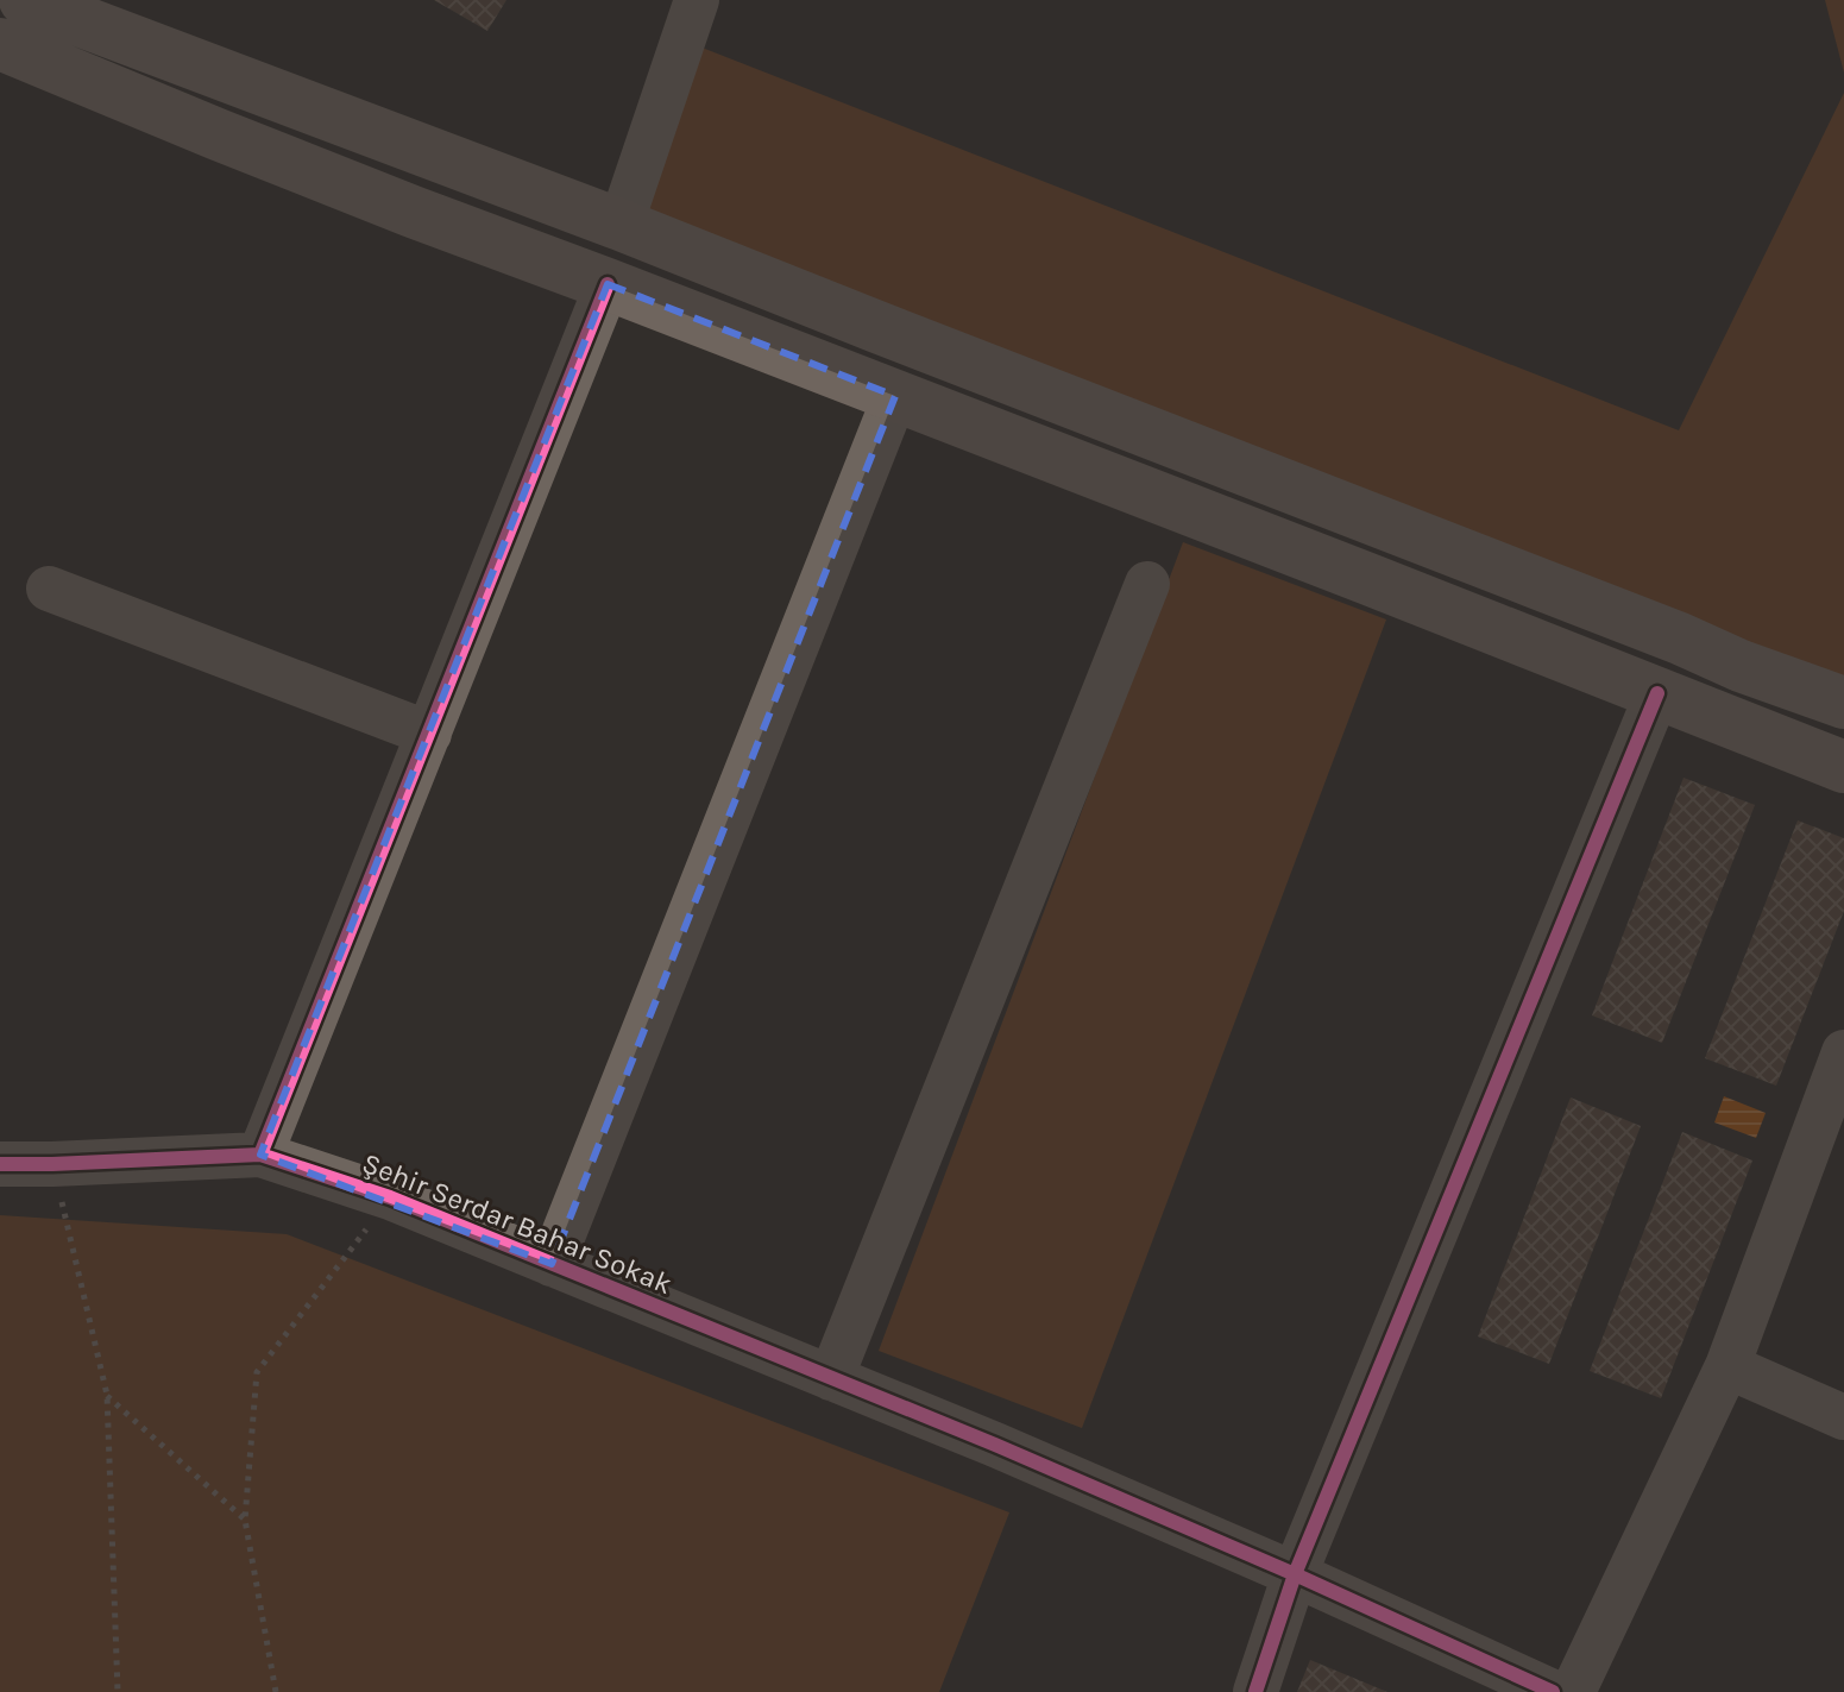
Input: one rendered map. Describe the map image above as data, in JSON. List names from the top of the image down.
{
  "streets": {
    "street": ["Şehir Serdar Bahar Sokak"]
  }
}
